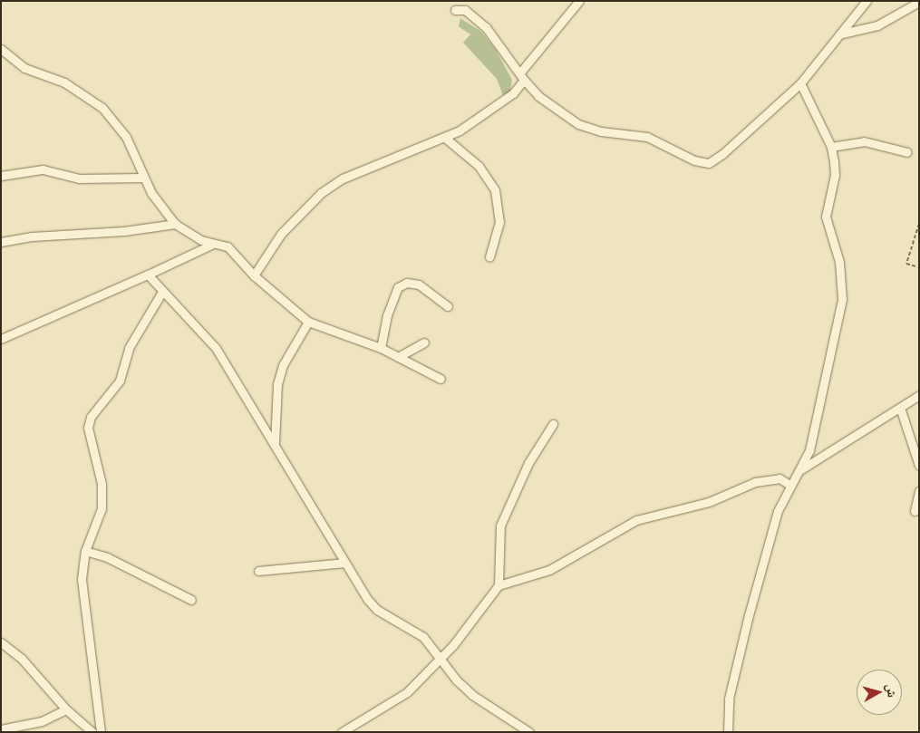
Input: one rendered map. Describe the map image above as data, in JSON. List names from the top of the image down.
{
  "north": "right"
}
